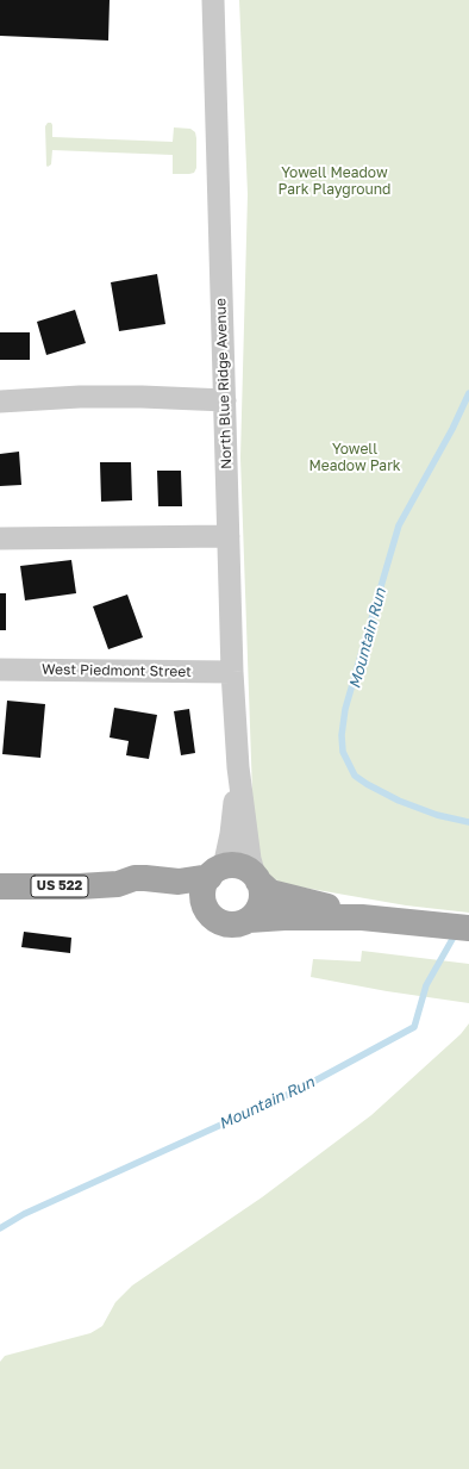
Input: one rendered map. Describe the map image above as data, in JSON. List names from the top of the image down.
{
  "streets": {
    "main road": ["US 522"],
    "street": ["North Blue Ridge Avenue", "West Piedmont Street"]
  },
  "crossings": [
    ["North Blue Ridge Avenue", "West Piedmont Street"],
    ["North Blue Ridge Avenue", "US 522"]
  ],
  "water": ["Mountain Run"],
  "parks": ["Yowell Meadow Park Playground", "Yowell Meadow Park"]
}
